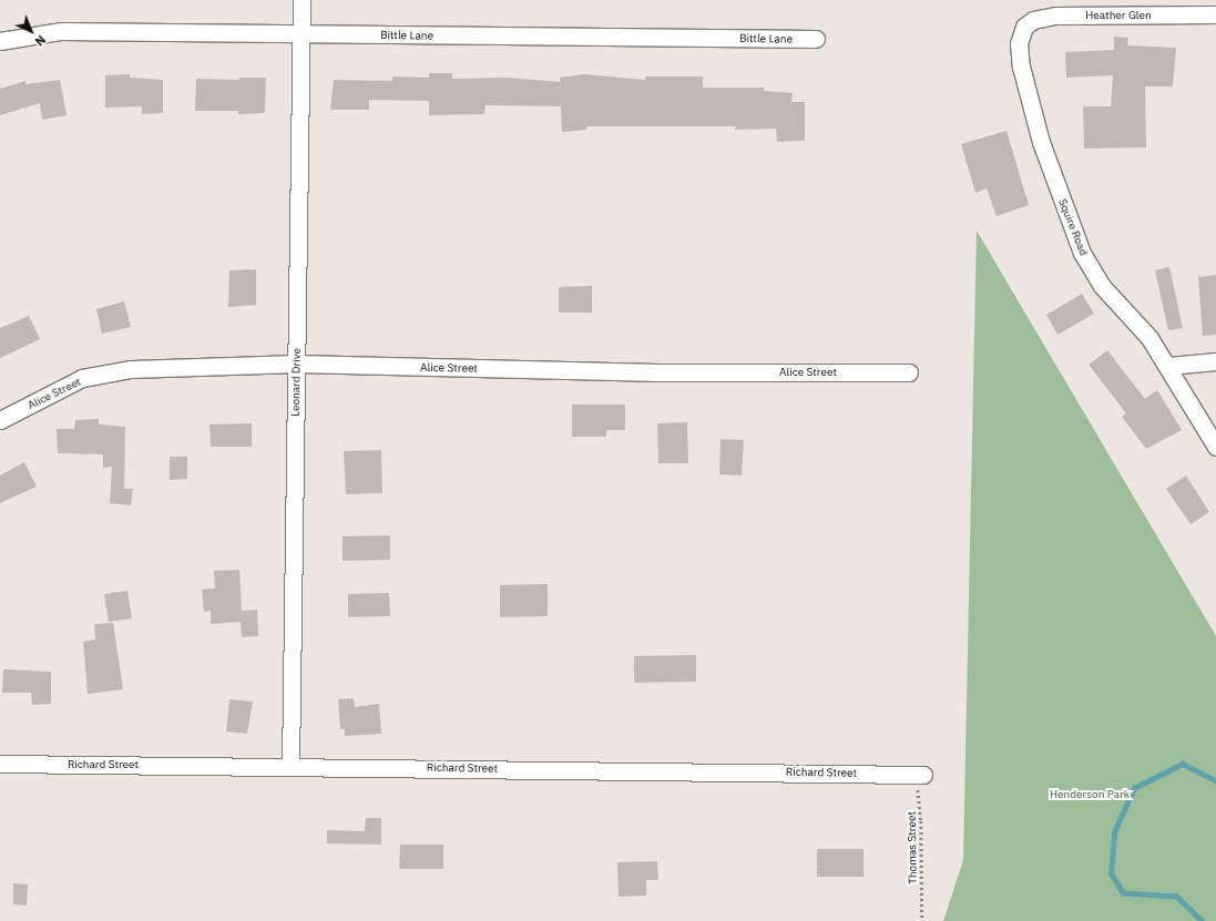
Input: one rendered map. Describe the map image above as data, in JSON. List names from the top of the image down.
{
  "streets": {
    "street": [
      "Heather Glen",
      "Bittle Lane",
      "Squire Road",
      "Alice Street",
      "Leonard Drive",
      "Richard Street"
    ],
    "path": ["Thomas Street"]
  },
  "crossings": [
    ["Heather Glen", "Squire Road"],
    ["Bittle Lane", "Leonard Drive"],
    ["Alice Street", "Leonard Drive"],
    ["Leonard Drive", "Richard Street"],
    ["Richard Street", "Thomas Street"]
  ],
  "parks": ["Henderson Park"],
  "north": "bottom right"
}
